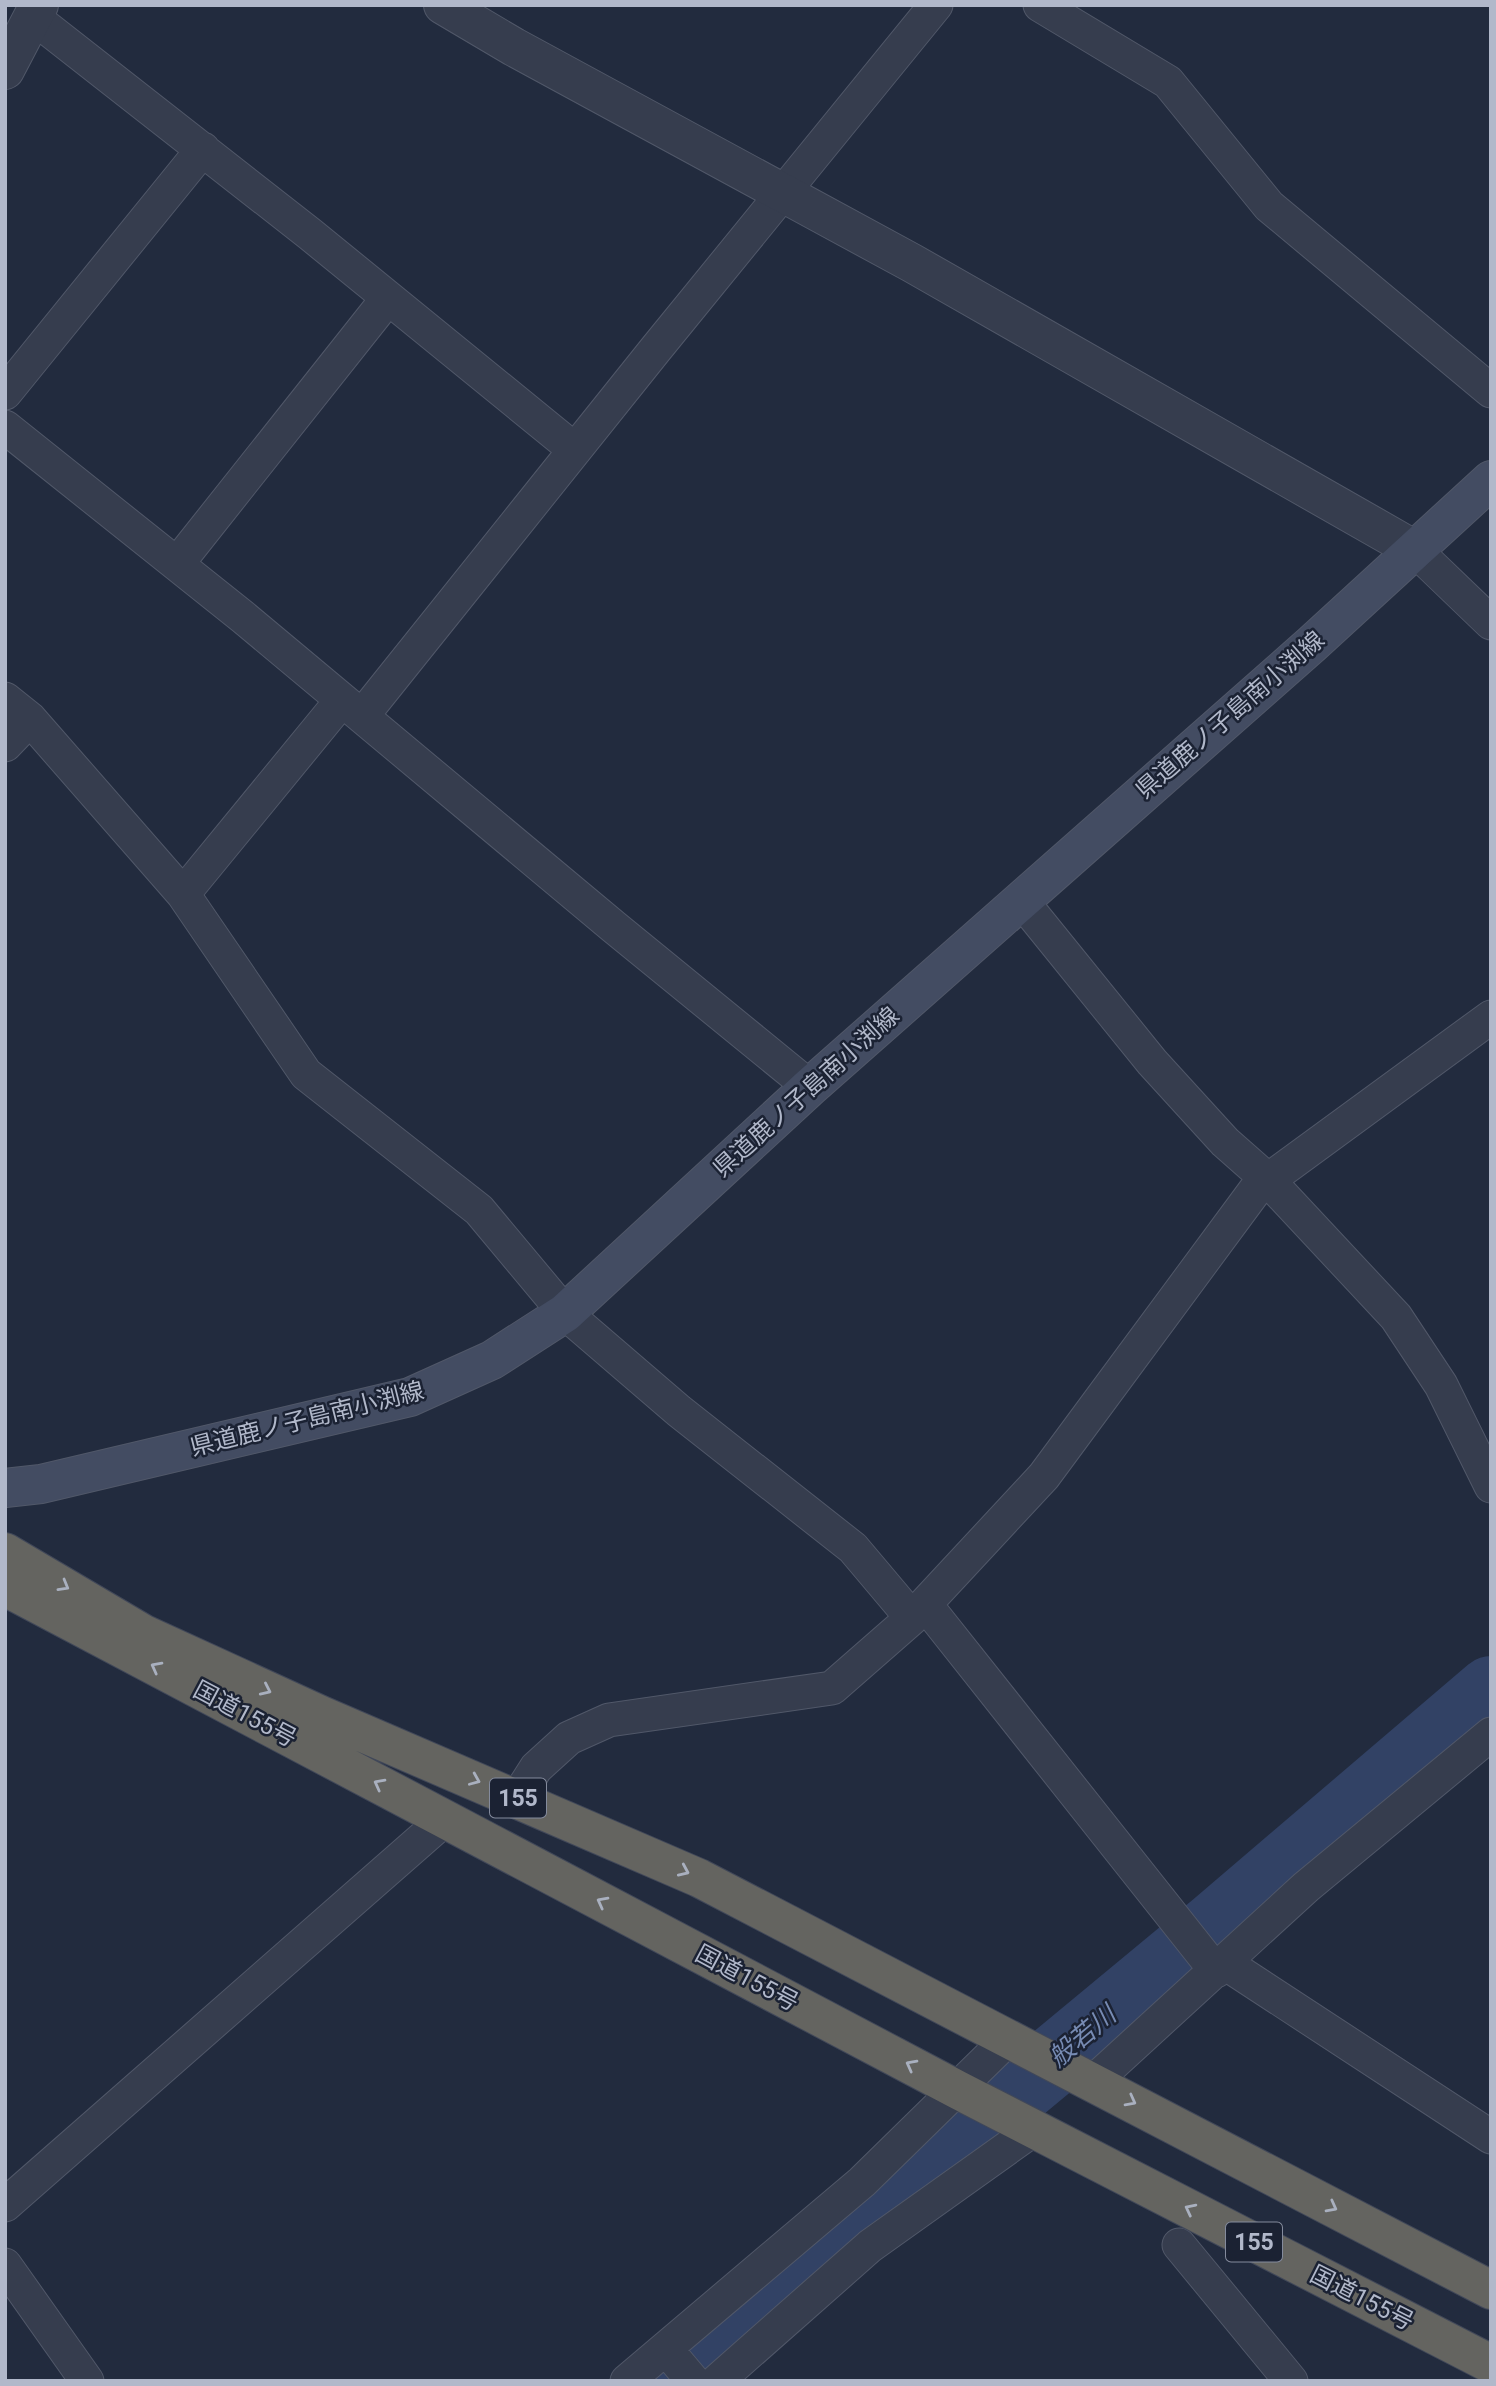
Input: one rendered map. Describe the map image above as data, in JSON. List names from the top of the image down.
{
  "streets": {
    "highway": ["国道155号", "155"],
    "main road": ["県道鹿ノ子島南小渕線"]
  },
  "water": ["般若川"]
}
